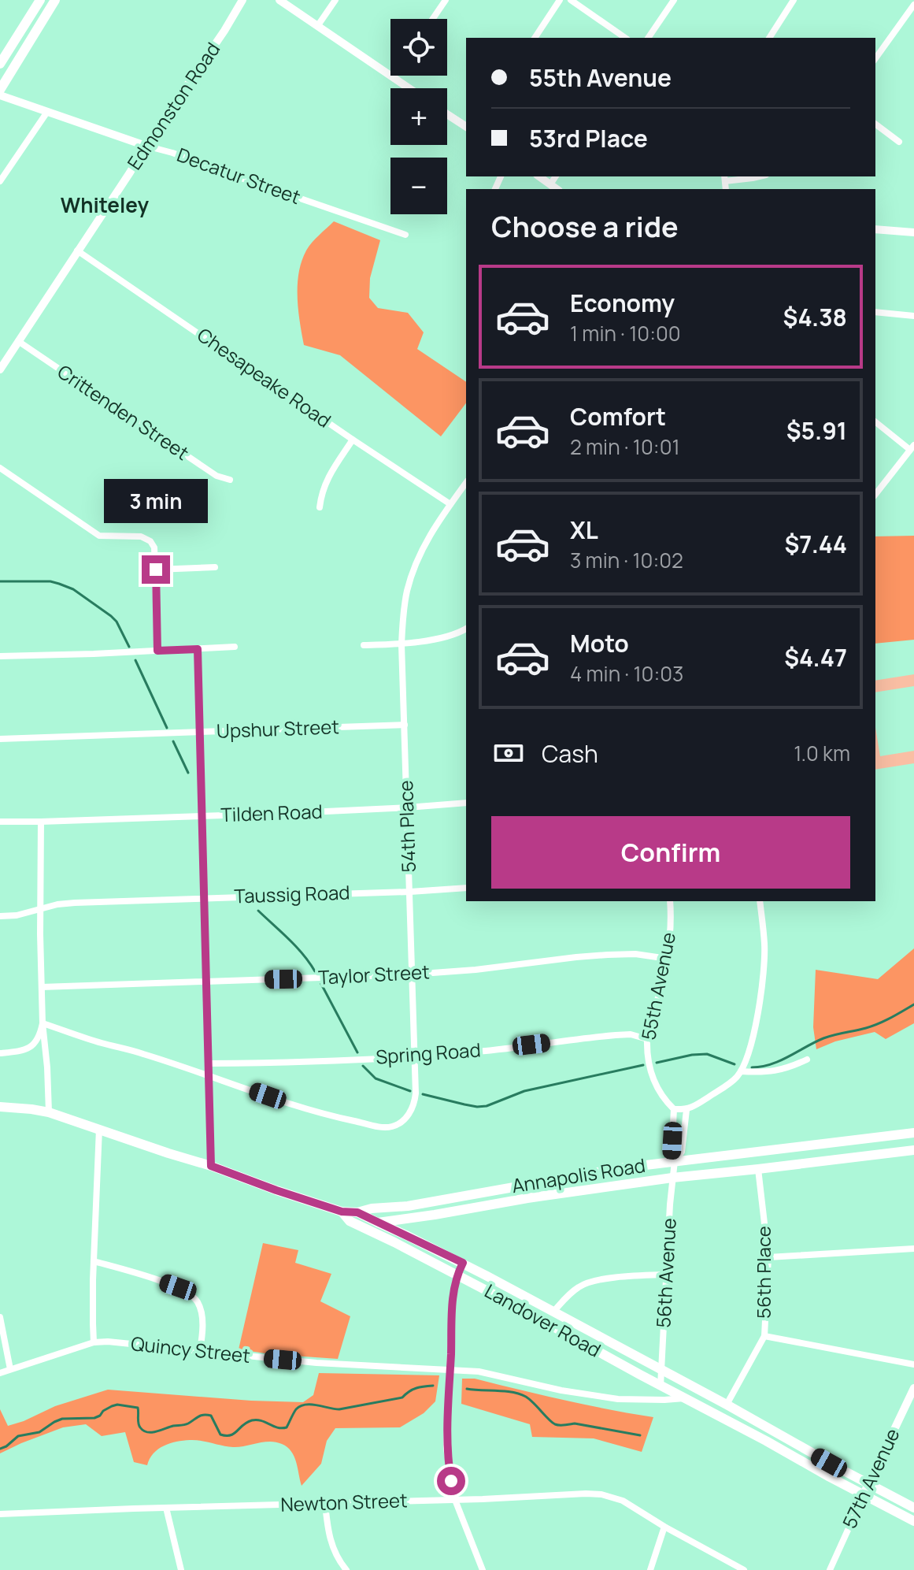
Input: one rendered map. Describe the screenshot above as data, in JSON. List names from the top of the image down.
{
  "streets": {
    "main road": ["Annapolis Road", "Landover Road"],
    "street": [
      "Edmonston Road",
      "Decatur Street",
      "Chesapeake Road",
      "Crittenden Street",
      "Upshur Street",
      "Tilden Road",
      "54th Place",
      "Taussig Road",
      "Taylor Street",
      "55th Avenue",
      "Spring Road",
      "56th Place",
      "56th Avenue",
      "Quincy Street",
      "57th Avenue",
      "Newton Street"
    ]
  },
  "crossings": [
    ["Edmonston Road", "Decatur Street"],
    ["Edmonston Road", "Chesapeake Road"],
    ["Edmonston Road", "Crittenden Street"],
    ["Chesapeake Road", "54th Place"],
    ["Upshur Street", "54th Place"],
    ["Tilden Road", "54th Place"],
    ["54th Place", "Taussig Road"],
    ["54th Place", "Taylor Street"],
    ["54th Place", "Spring Road"],
    ["Taylor Street", "55th Avenue"],
    ["55th Avenue", "Spring Road"],
    ["Annapolis Road", "56th Place"],
    ["Annapolis Road", "56th Avenue"],
    ["Annapolis Road", "Landover Road"],
    ["56th Place", "Landover Road"],
    ["56th Avenue", "Landover Road"],
    ["Landover Road", "Quincy Street"],
    ["Landover Road", "57th Avenue"]
  ],
  "districts": ["Whiteley"],
  "page": {
    "map_buttons": ["+", "−"],
    "banner": ["55th Avenue", "53rd Place"],
    "heading": "Choose a ride",
    "list": [
      {
        "name": "Economy",
        "note": "1 min · 10:00",
        "value": "$4.38"
      },
      {
        "name": "Comfort",
        "note": "2 min · 10:01",
        "value": "$5.91"
      },
      {
        "name": "XL",
        "note": "3 min · 10:02",
        "value": "$7.44"
      },
      {
        "name": "Moto",
        "note": "4 min · 10:03",
        "value": "$4.47"
      }
    ],
    "bubble": "3 min",
    "pay": ["Cash", "1.0 km"],
    "buttons": "Confirm"
  }
}
